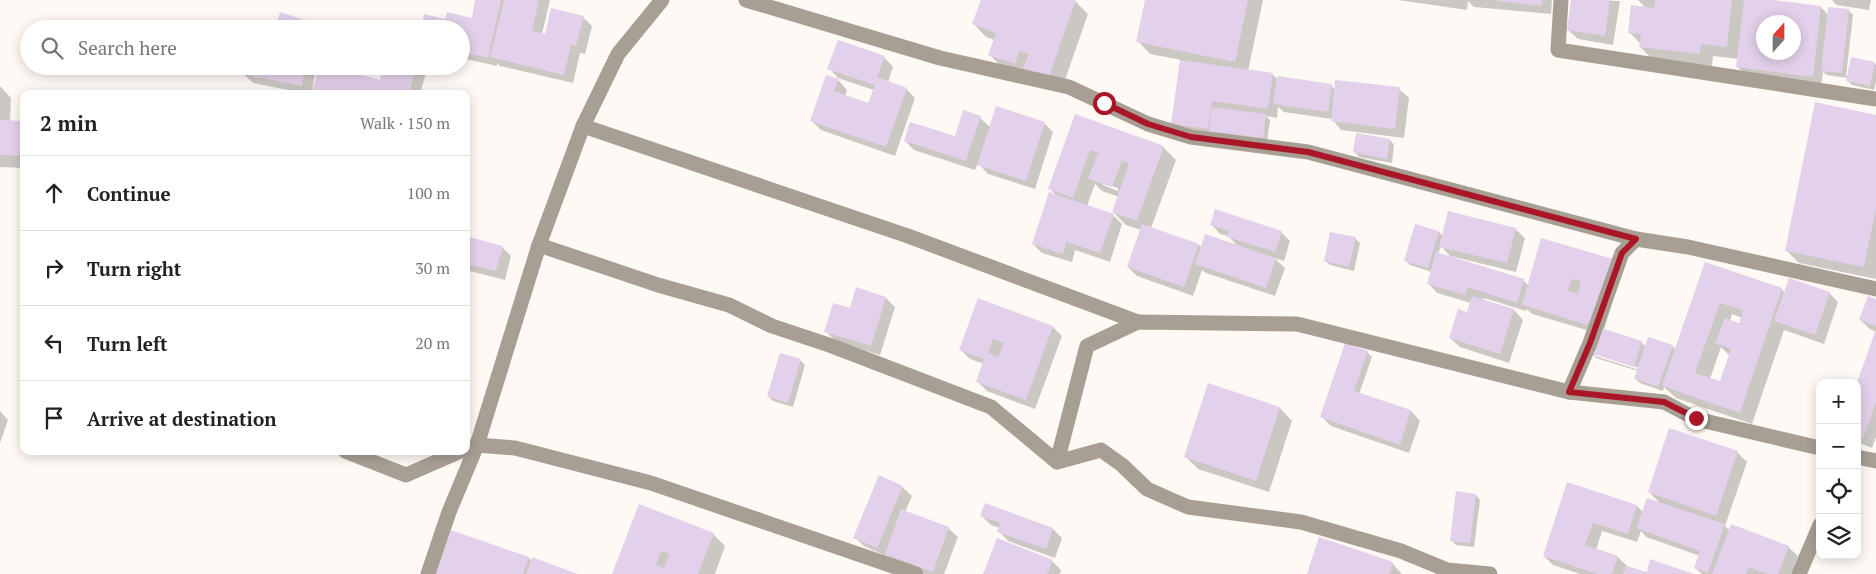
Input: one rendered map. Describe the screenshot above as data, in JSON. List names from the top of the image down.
{
  "north": "top",
  "page": {
    "search": "Search here",
    "heading": ["2 min", "Walk · 150 m"],
    "list": [
      ["Continue", "100 m"],
      ["Turn right", "30 m"],
      ["Turn left", "20 m"],
      "Arrive at destination"
    ],
    "map_buttons": ["+", "−"]
  }
}
